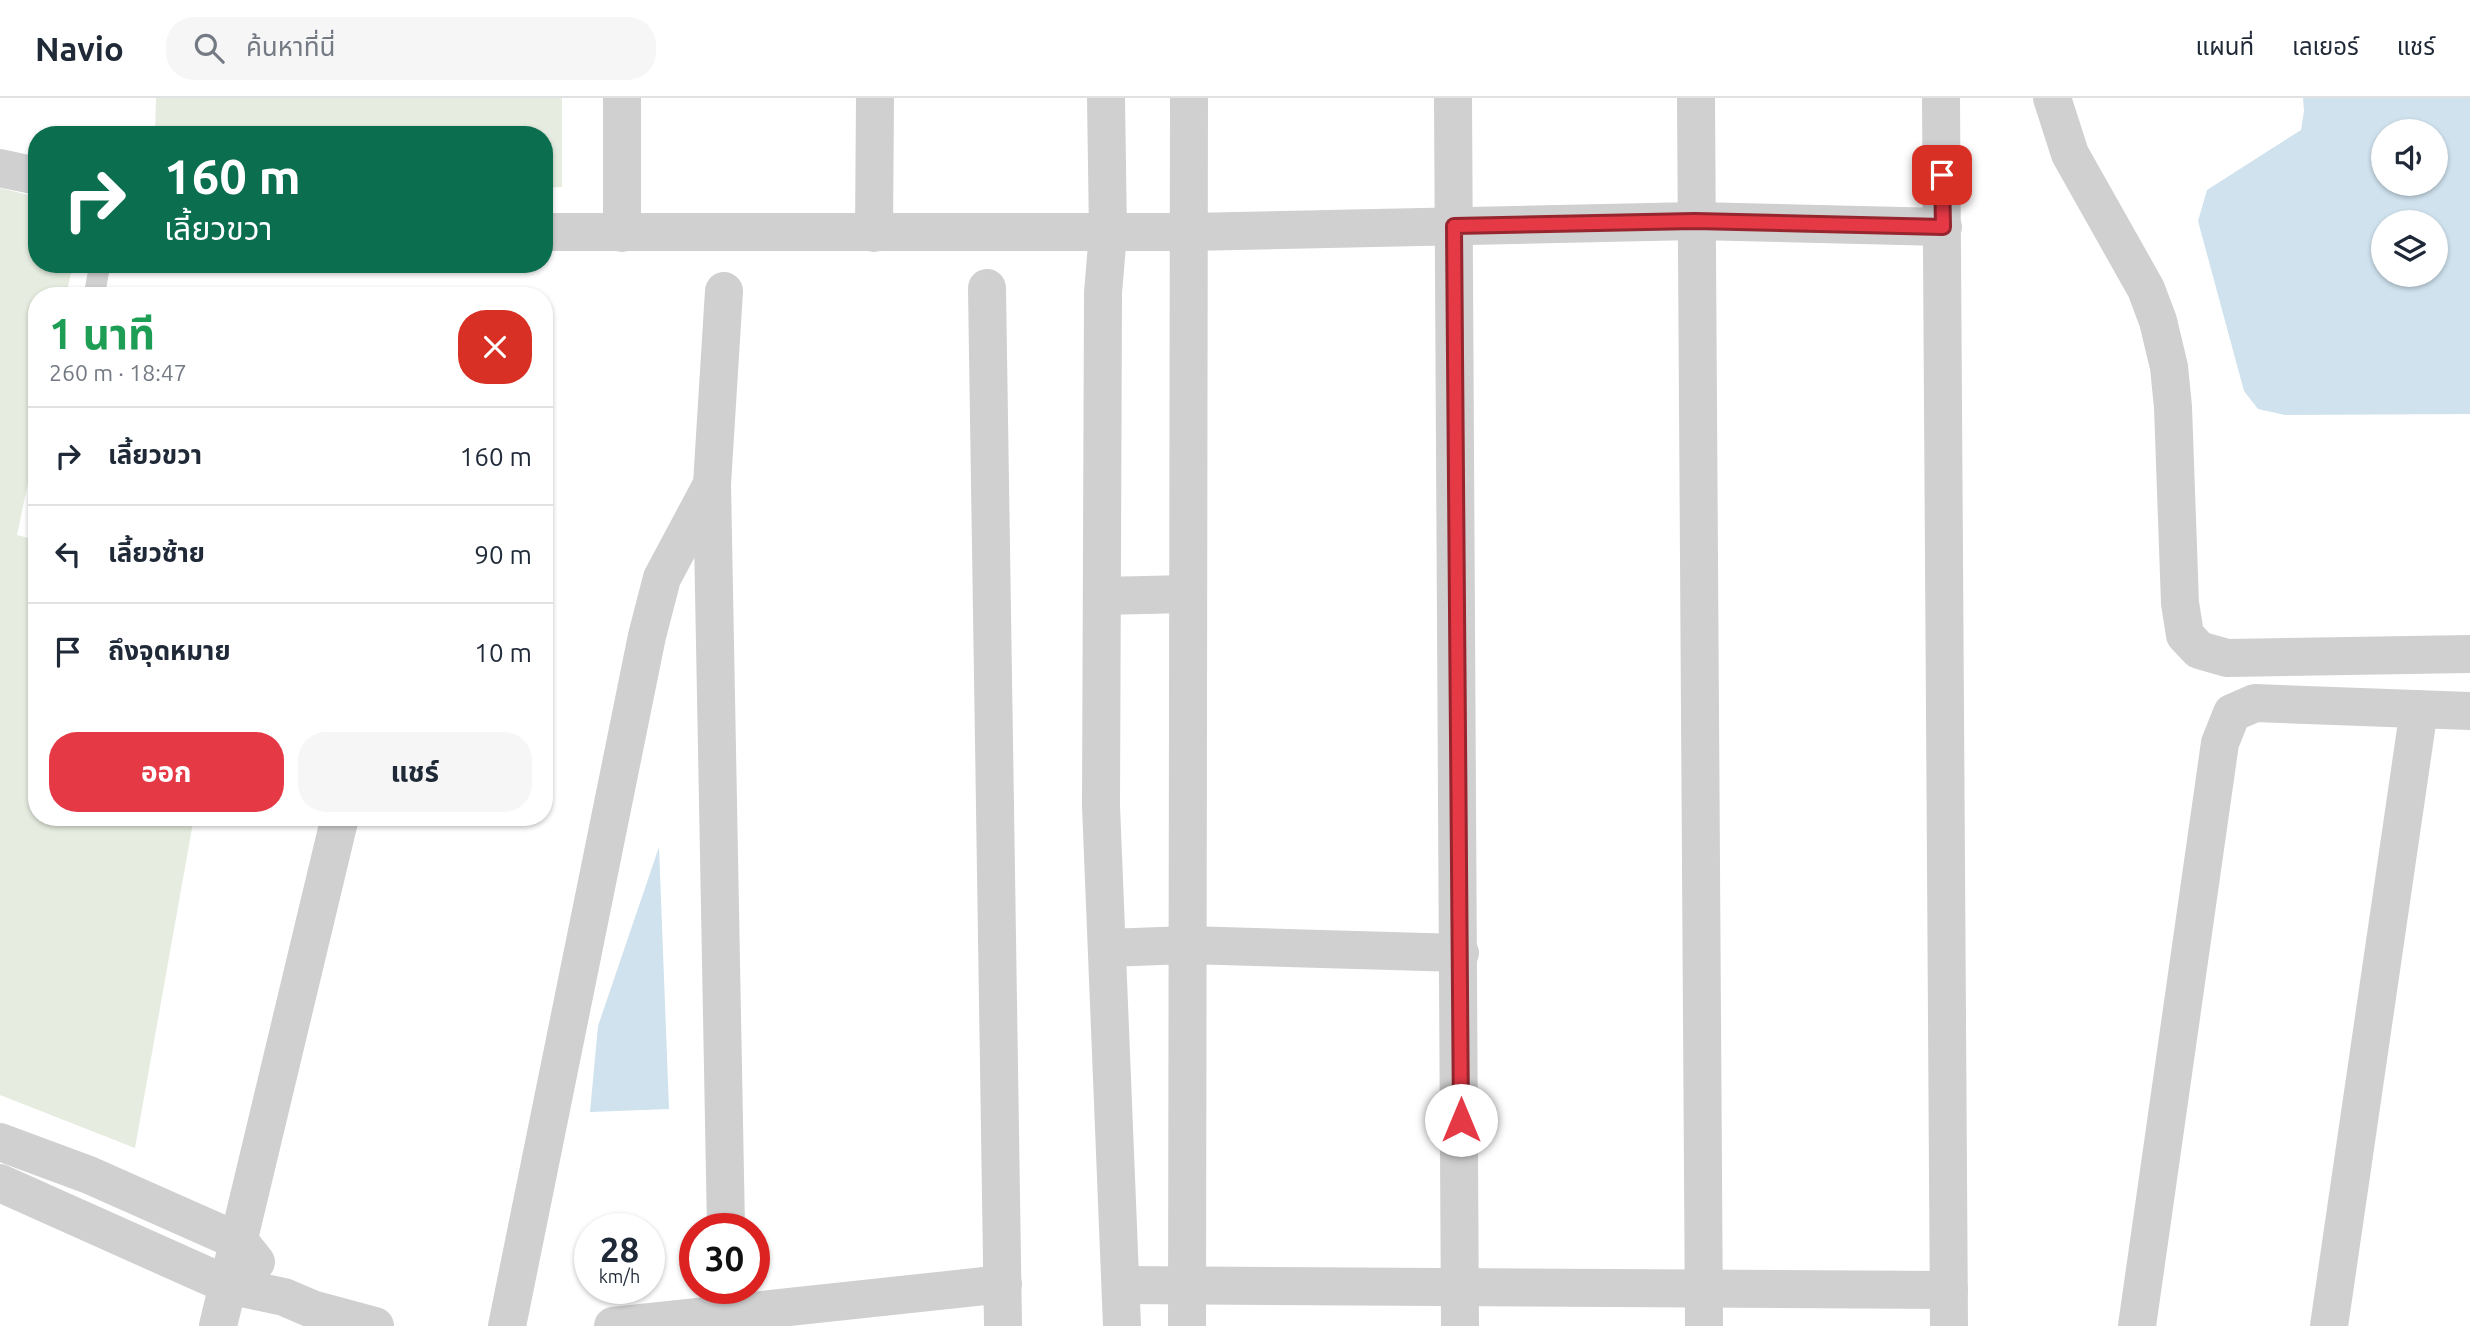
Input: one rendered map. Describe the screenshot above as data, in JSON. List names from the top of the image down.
{
  "page": {
    "header": "Navio",
    "search": "ค้นหาที่นี่",
    "nav": ["แผนที่", "เลเยอร์", "แชร์"],
    "turn": ["160 m", "เลี้ยวขวา"],
    "heading": ["1 นาที", "260 m · 18:47"],
    "list": [
      {
        "name": "เลี้ยวขวา",
        "value": "160 m"
      },
      {
        "name": "เลี้ยวซ้าย",
        "value": "90 m"
      },
      {
        "name": "ถึงจุดหมาย",
        "value": "10 m"
      }
    ],
    "buttons": ["ออก", "แชร์"],
    "speed": "28 km/h",
    "limit": "30"
  }
}
